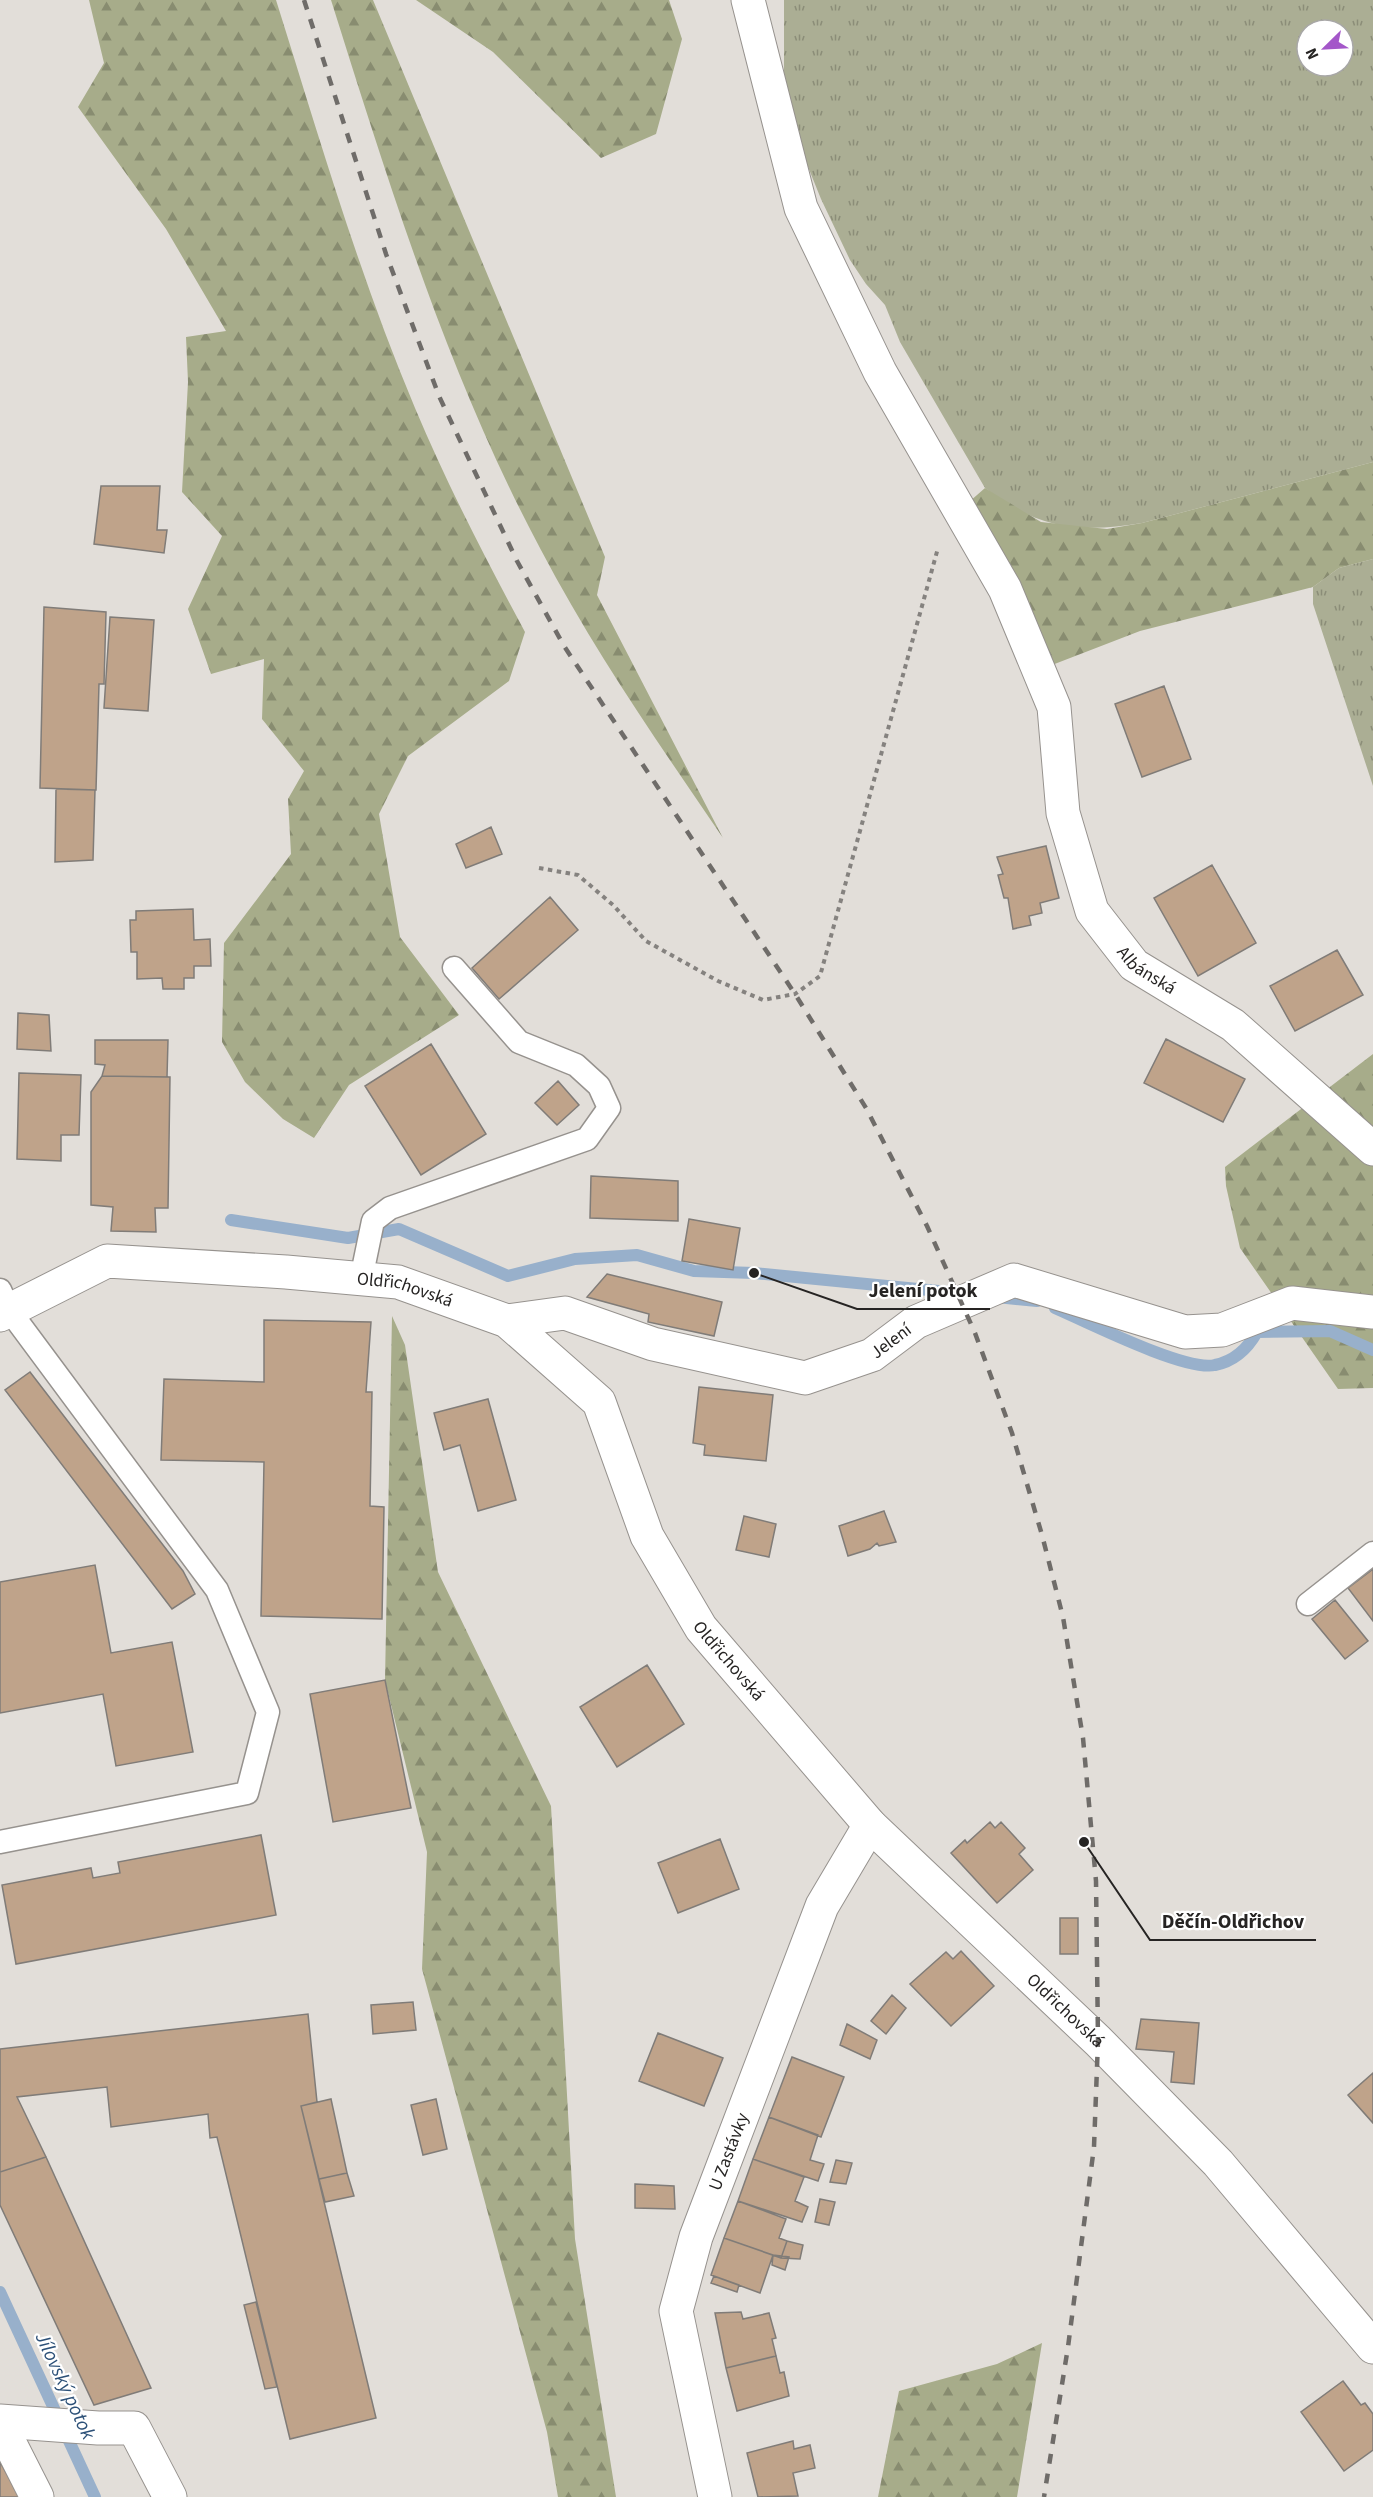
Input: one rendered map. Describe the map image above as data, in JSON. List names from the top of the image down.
{
  "streets": {
    "street": [
      "Albánská",
      "Oldřichovská",
      "Jelení",
      "U Zastávky"
    ]
  },
  "crossings": [
    ["Oldřichovská", "Jelení"],
    ["Oldřichovská", "U Zastávky"]
  ],
  "water": ["Jílovský potok"],
  "places": ["Jelení potok", "Děčín-Oldřichov"],
  "north": "bottom left"
}
